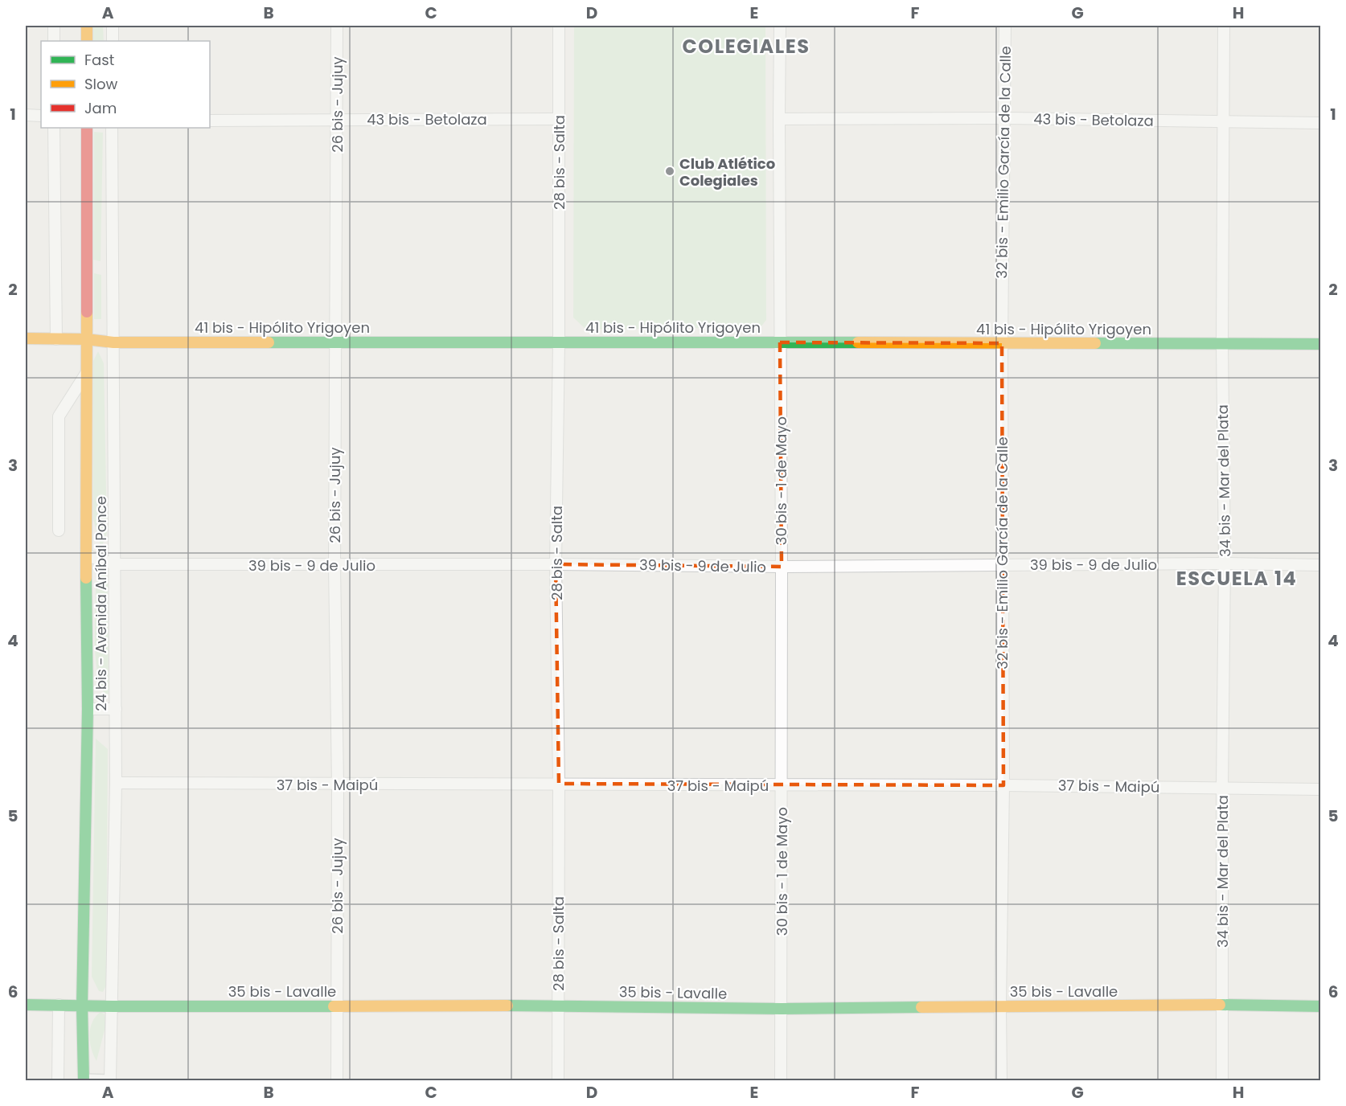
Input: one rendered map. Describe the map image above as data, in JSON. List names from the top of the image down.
{
  "streets": {
    "street": [
      "26 bis - Jujuy",
      "43 bis - Betolaza",
      "28 bis - Salta",
      "32 bis - Emilio García de la Calle",
      "41 bis - Hipólito Yrigoyen",
      "30 bis - 1 de Mayo",
      "34 bis - Mar del Plata",
      "39 bis - 9 de Julio",
      "24 bis - Avenida Aníbal Ponce",
      "37 bis - Maipú",
      "35 bis - Lavalle"
    ]
  },
  "crossings": [
    ["26 bis - Jujuy", "43 bis - Betolaza"],
    ["26 bis - Jujuy", "41 bis - Hipólito Yrigoyen"],
    ["26 bis - Jujuy", "39 bis - 9 de Julio"],
    ["26 bis - Jujuy", "37 bis - Maipú"],
    ["26 bis - Jujuy", "35 bis - Lavalle"],
    ["43 bis - Betolaza", "28 bis - Salta"],
    ["43 bis - Betolaza", "32 bis - Emilio García de la Calle"],
    ["43 bis - Betolaza", "30 bis - 1 de Mayo"],
    ["43 bis - Betolaza", "34 bis - Mar del Plata"],
    ["28 bis - Salta", "41 bis - Hipólito Yrigoyen"],
    ["28 bis - Salta", "39 bis - 9 de Julio"],
    ["28 bis - Salta", "37 bis - Maipú"],
    ["28 bis - Salta", "35 bis - Lavalle"],
    ["32 bis - Emilio García de la Calle", "41 bis - Hipólito Yrigoyen"],
    ["32 bis - Emilio García de la Calle", "39 bis - 9 de Julio"],
    ["32 bis - Emilio García de la Calle", "37 bis - Maipú"],
    ["32 bis - Emilio García de la Calle", "35 bis - Lavalle"],
    ["41 bis - Hipólito Yrigoyen", "30 bis - 1 de Mayo"],
    ["41 bis - Hipólito Yrigoyen", "34 bis - Mar del Plata"],
    ["41 bis - Hipólito Yrigoyen", "24 bis - Avenida Aníbal Ponce"],
    ["30 bis - 1 de Mayo", "39 bis - 9 de Julio"],
    ["30 bis - 1 de Mayo", "37 bis - Maipú"],
    ["30 bis - 1 de Mayo", "35 bis - Lavalle"],
    ["34 bis - Mar del Plata", "39 bis - 9 de Julio"],
    ["34 bis - Mar del Plata", "37 bis - Maipú"],
    ["34 bis - Mar del Plata", "35 bis - Lavalle"],
    ["39 bis - 9 de Julio", "24 bis - Avenida Aníbal Ponce"],
    ["24 bis - Avenida Aníbal Ponce", "37 bis - Maipú"],
    ["24 bis - Avenida Aníbal Ponce", "35 bis - Lavalle"]
  ],
  "districts": ["COLEGIALES", "ESCUELA 14"],
  "places": ["Club Atlético Colegiales"],
  "legend": ["Fast", "Slow", "Jam"],
  "grid": {
    "columns": [
      "A",
      "B",
      "C",
      "D",
      "E",
      "F",
      "G",
      "H"
    ],
    "rows": [
      "1",
      "2",
      "3",
      "4",
      "5",
      "6"
    ]
  }
}
